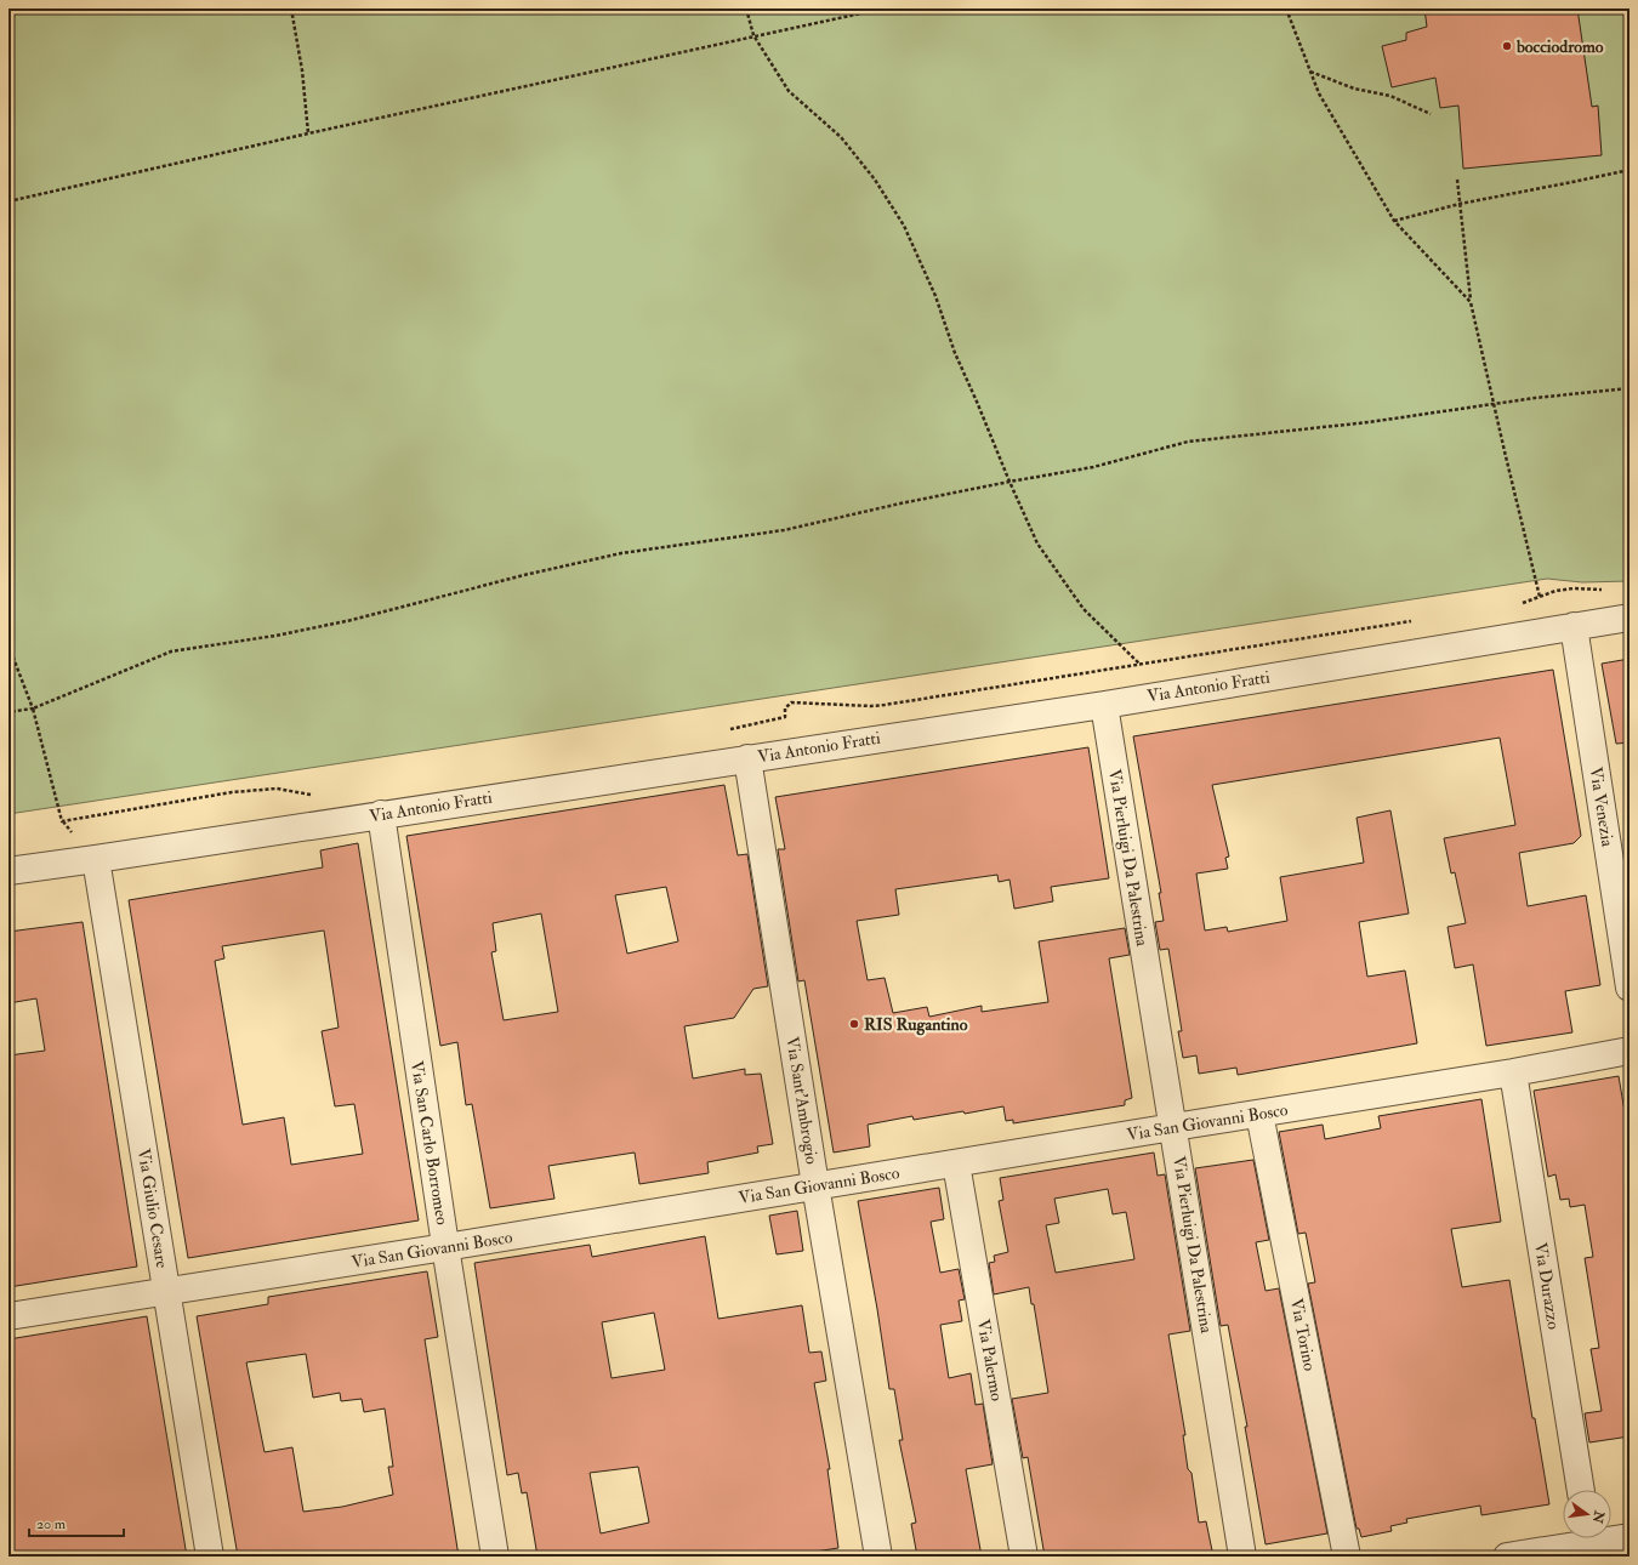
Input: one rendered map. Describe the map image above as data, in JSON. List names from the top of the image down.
{
  "streets": {
    "street": [
      "Via Antonio Fratti",
      "Via Venezia",
      "Via Pierluigi Da Palestrina",
      "Via Sant'Ambrogio",
      "Via San Giovanni Bosco",
      "Via San Carlo Borromeo",
      "Via Giulio Cesare",
      "Via Durazzo",
      "Via Torino",
      "Via Palermo"
    ]
  },
  "crossings": [
    ["Via Antonio Fratti", "Via Venezia"],
    ["Via Antonio Fratti", "Via Pierluigi Da Palestrina"],
    ["Via Antonio Fratti", "Via Sant'Ambrogio"],
    ["Via Antonio Fratti", "Via San Carlo Borromeo"],
    ["Via Antonio Fratti", "Via Giulio Cesare"],
    ["Via Pierluigi Da Palestrina", "Via San Giovanni Bosco"],
    ["Via Sant'Ambrogio", "Via San Giovanni Bosco"],
    ["Via San Giovanni Bosco", "Via San Carlo Borromeo"],
    ["Via San Giovanni Bosco", "Via Giulio Cesare"],
    ["Via San Giovanni Bosco", "Via Durazzo"],
    ["Via San Giovanni Bosco", "Via Torino"],
    ["Via San Giovanni Bosco", "Via Palermo"]
  ],
  "places": ["bocciodromo", "RIS Rugantino"],
  "scale_bar": "20 m",
  "north": "right"
}
